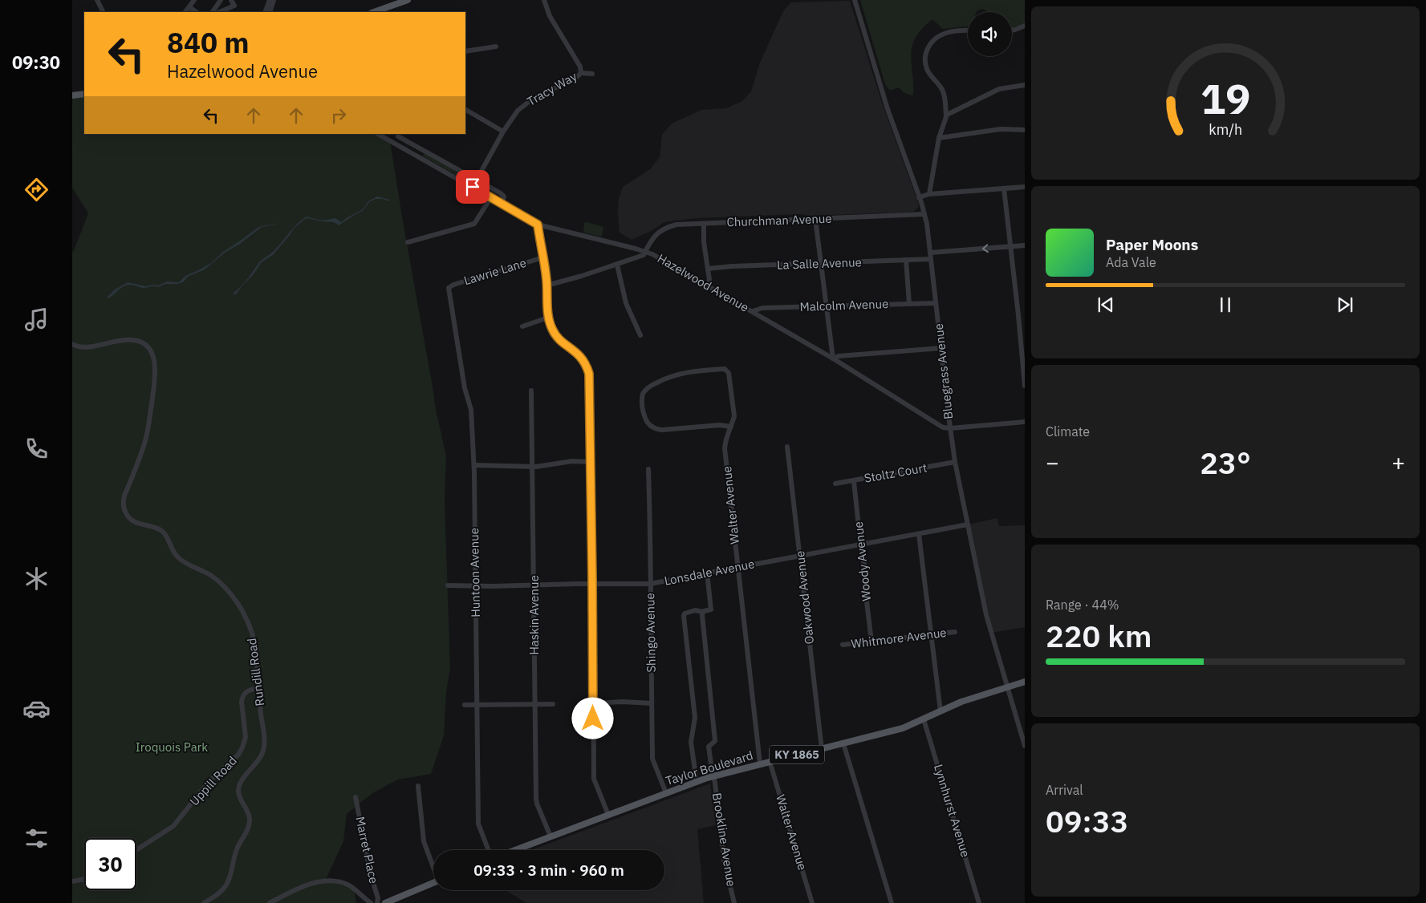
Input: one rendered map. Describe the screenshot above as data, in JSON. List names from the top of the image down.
{
  "streets": {
    "main road": ["KY 1865", "Taylor Boulevard"],
    "street": [
      "Tracy Way",
      "Churchman Avenue",
      "La Salle Avenue",
      "Lawrie Lane",
      "Hazelwood Avenue",
      "Malcolm Avenue",
      "Bluegrass Avenue",
      "Stoltz Court",
      "Walter Avenue",
      "Woody Avenue",
      "Huntoon Avenue",
      "Lonsdale Avenue",
      "Oakwood Avenue",
      "Haskin Avenue",
      "Shingo Avenue",
      "Whitmore Avenue",
      "Rundill Road",
      "Uppill Road",
      "Lynnhurst Avenue",
      "Brookline Avenue",
      "Marret Place"
    ]
  },
  "crossings": [
    ["Tracy Way", "Hazelwood Avenue"],
    ["Churchman Avenue", "Hazelwood Avenue"],
    ["Churchman Avenue", "Bluegrass Avenue"],
    ["La Salle Avenue", "Bluegrass Avenue"],
    ["Lawrie Lane", "Huntoon Avenue"],
    ["Hazelwood Avenue", "Malcolm Avenue"],
    ["Hazelwood Avenue", "Bluegrass Avenue"],
    ["Malcolm Avenue", "Bluegrass Avenue"],
    ["Bluegrass Avenue", "Stoltz Court"],
    ["Bluegrass Avenue", "Lonsdale Avenue"],
    ["Bluegrass Avenue", "Taylor Boulevard"],
    ["Stoltz Court", "Woody Avenue"],
    ["Walter Avenue", "Lonsdale Avenue"],
    ["Walter Avenue", "Taylor Boulevard"],
    ["Woody Avenue", "Lonsdale Avenue"],
    ["Woody Avenue", "Whitmore Avenue"],
    ["Huntoon Avenue", "Lonsdale Avenue"],
    ["Lonsdale Avenue", "Oakwood Avenue"],
    ["Lonsdale Avenue", "Haskin Avenue"],
    ["Lonsdale Avenue", "Shingo Avenue"],
    ["Oakwood Avenue", "Taylor Boulevard"],
    ["Haskin Avenue", "Taylor Boulevard"],
    ["Shingo Avenue", "Taylor Boulevard"],
    ["Rundill Road", "Uppill Road"],
    ["Taylor Boulevard", "Lynnhurst Avenue"],
    ["Taylor Boulevard", "Brookline Avenue"]
  ],
  "parks": ["Iroquois Park"],
  "page": {
    "tabs": "09:30",
    "turn": ["840 m", "Hazelwood Avenue"],
    "song": ["Paper Moons", "Ada Vale"],
    "tile": [
      "Climate",
      ["Range · 44%", "220 km"],
      ["Arrival", "09:33"]
    ],
    "heat": ["−", "23°", "+"],
    "limit": "30",
    "trip": "09:33 · 3 min · 960 m",
    "gauge": ["19", "km/h"]
  }
}
